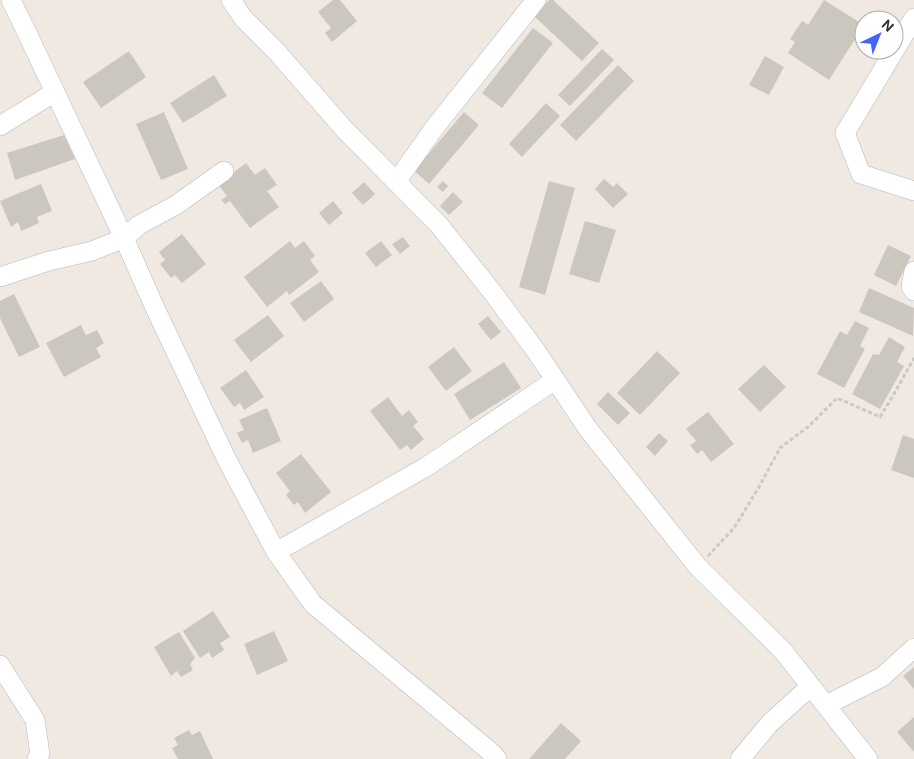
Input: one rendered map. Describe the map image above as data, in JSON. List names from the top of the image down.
{
  "north": "top right"
}
